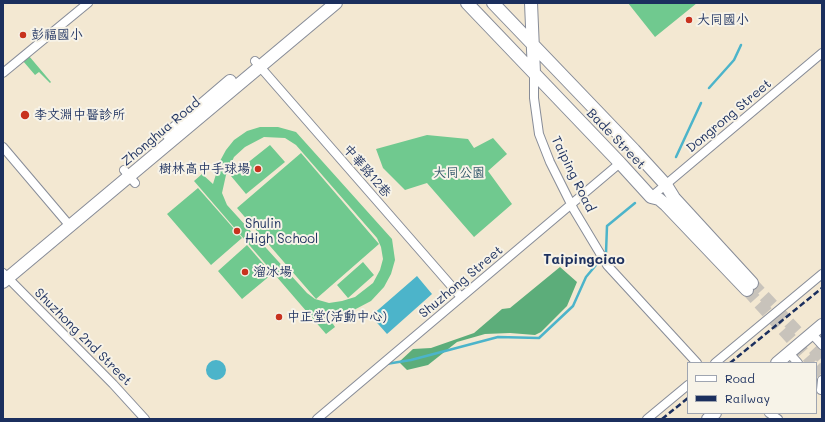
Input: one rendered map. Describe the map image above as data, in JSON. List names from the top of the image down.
{
  "streets": {
    "street": [
      "Dongrong Street",
      "Zhonghua Road",
      "Bade Street",
      "中華路12巷",
      "Taiping Road",
      "Shuzhong Street",
      "Shuzhong 2nd Street"
    ]
  },
  "crossings": [
    ["Dongrong Street", "Bade Street"],
    ["Zhonghua Road", "中華路12巷"],
    ["Zhonghua Road", "Shuzhong 2nd Street"],
    ["Bade Street", "Taiping Road"],
    ["Bade Street", "Shuzhong Street"],
    ["中華路12巷", "Shuzhong Street"],
    ["Taiping Road", "Shuzhong Street"]
  ],
  "districts": ["Taipingciao"],
  "parks": ["大同公園"],
  "places": [
    "大同國小",
    "彭福國小",
    "李文淵中醫診所",
    "樹林高中手球場",
    "Shulin High School",
    "溜冰場",
    "中正堂(活動中心)"
  ],
  "legend": ["Road", "Railway"]
}
